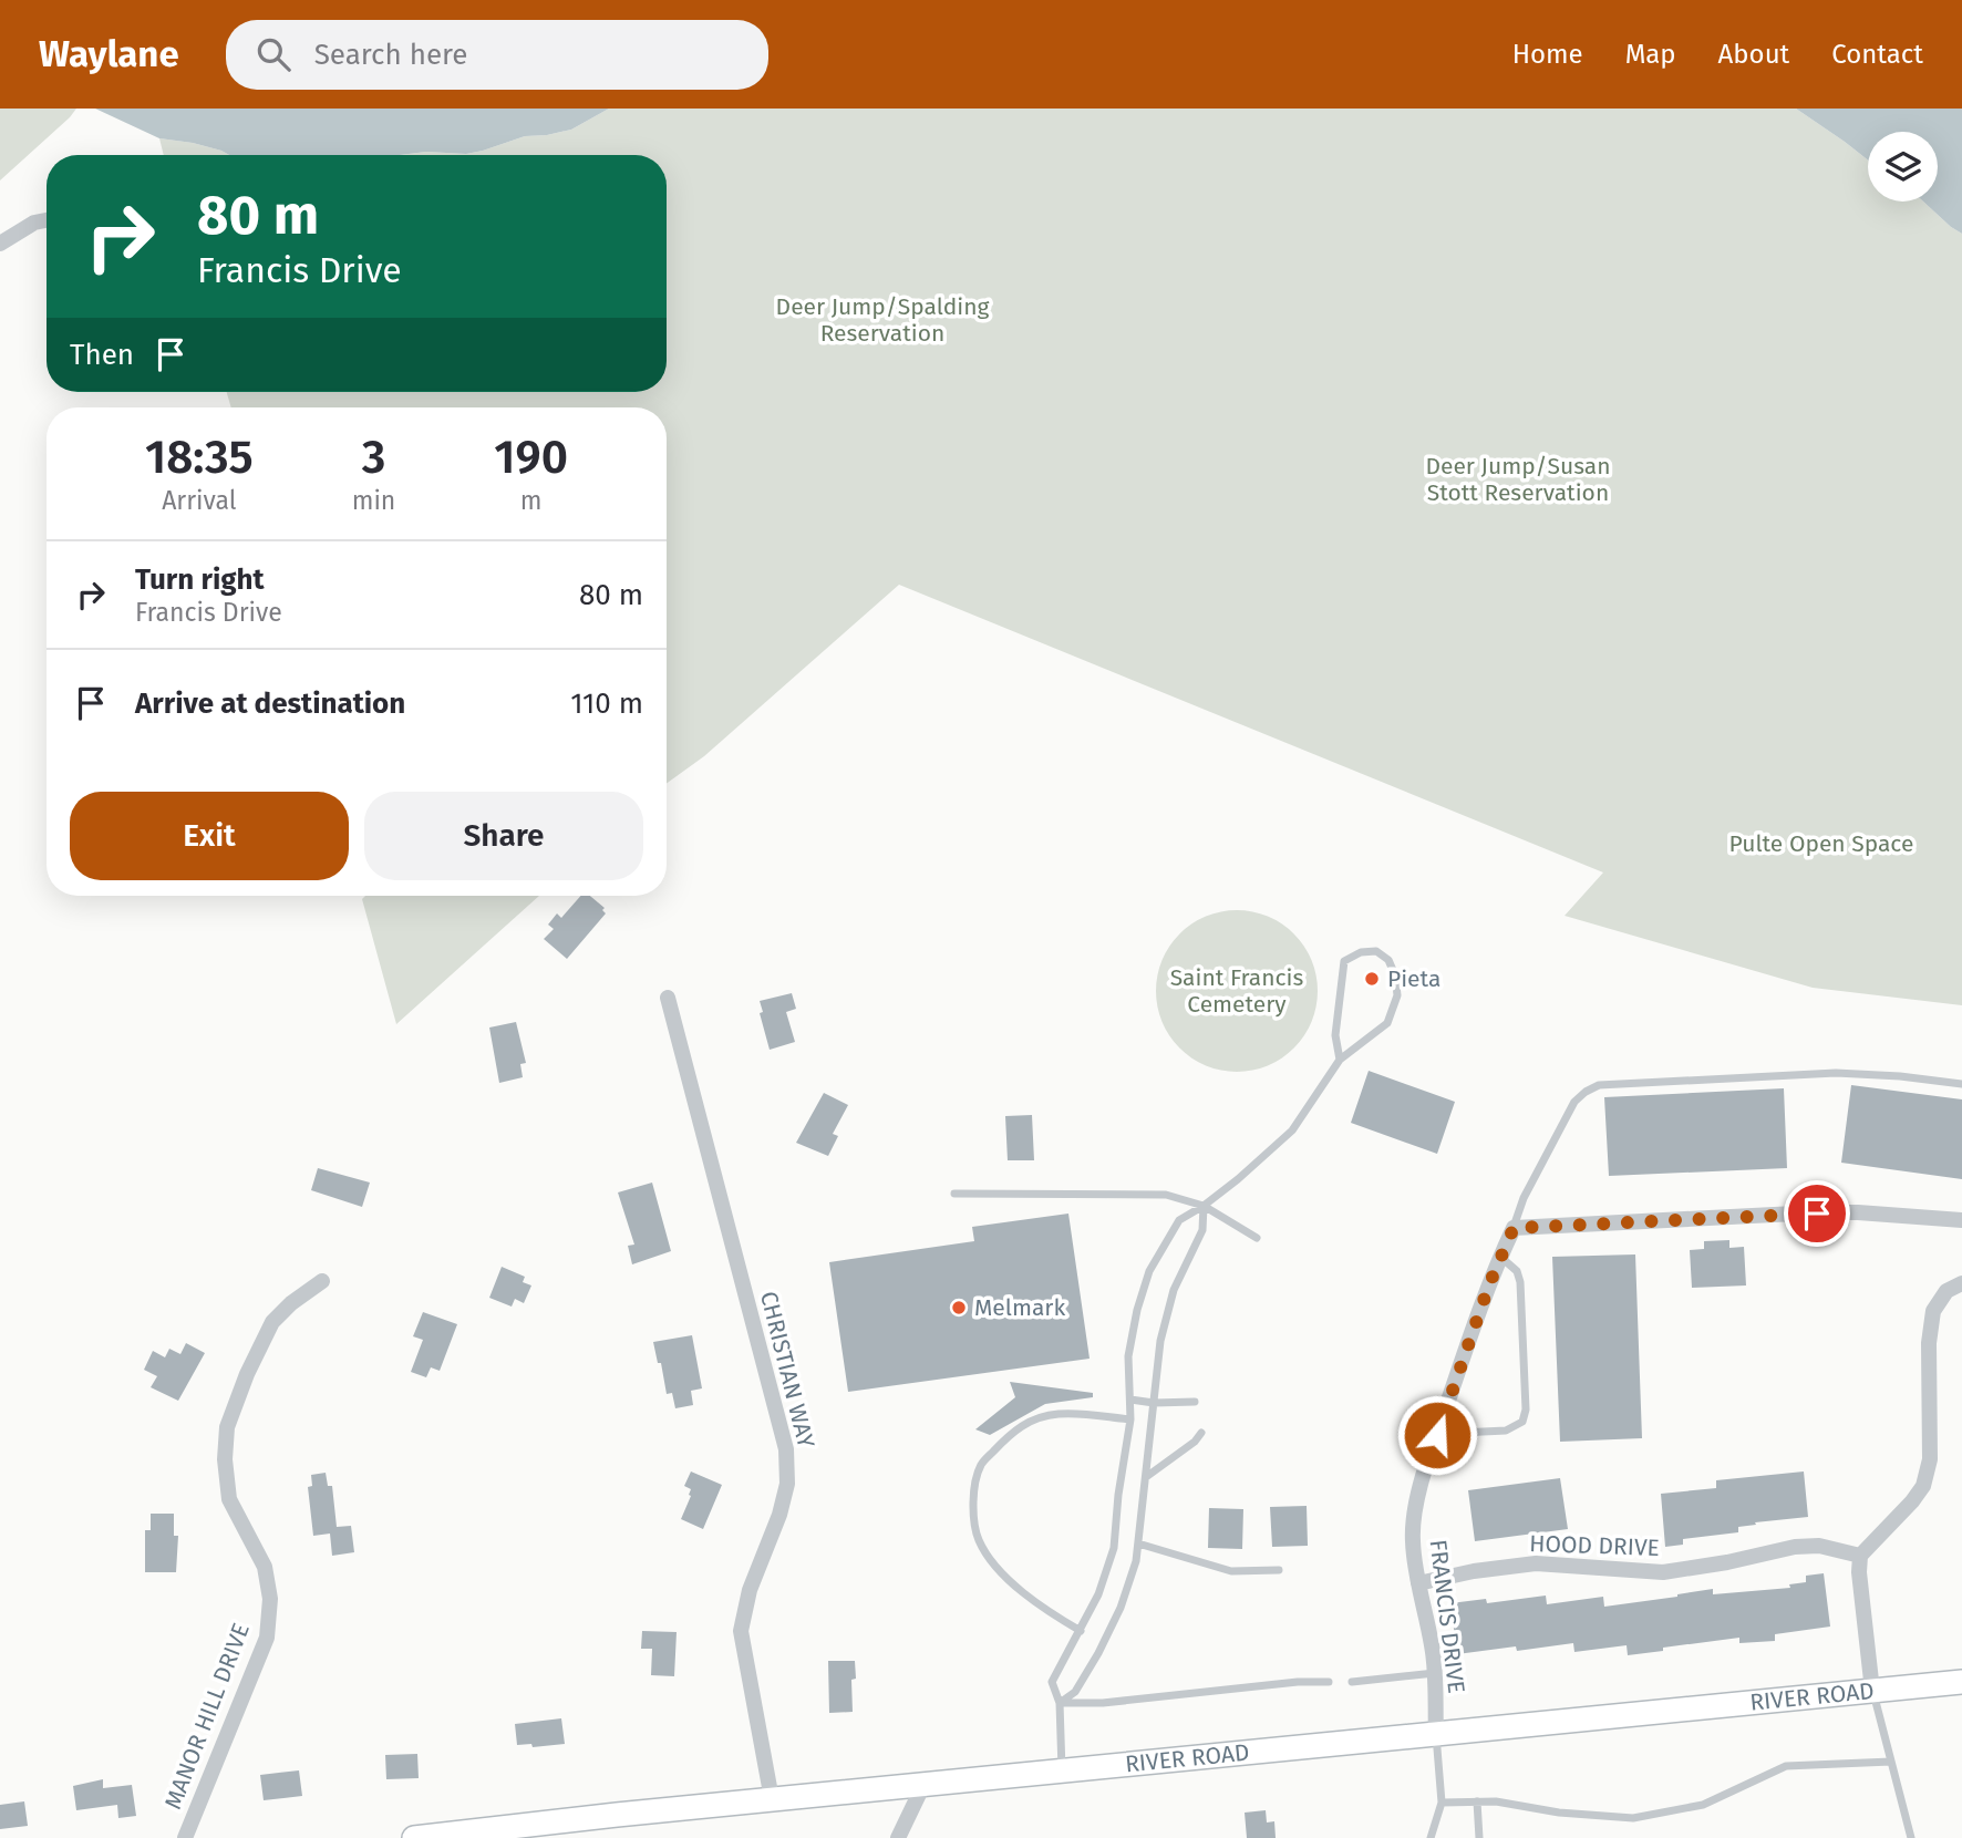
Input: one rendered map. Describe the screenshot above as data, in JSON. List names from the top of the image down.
{
  "streets": {
    "main road": ["RIVER ROAD"],
    "street": [
      "CHRISTIAN WAY",
      "HOOD DRIVE",
      "FRANCIS DRIVE",
      "MANOR HILL DRIVE"
    ]
  },
  "crossings": [
    ["CHRISTIAN WAY", "RIVER ROAD"],
    ["HOOD DRIVE", "FRANCIS DRIVE"],
    ["FRANCIS DRIVE", "RIVER ROAD"]
  ],
  "parks": [
    "Deer Jump/Spalding Reservation",
    "Deer Jump/Susan Stott Reservation",
    "Pulte Open Space",
    "Saint Francis Cemetery"
  ],
  "places": ["Pieta", "Melmark"],
  "page": {
    "header": "Waylane",
    "search": "Search here",
    "nav": [
      "Home",
      "Map",
      "About",
      "Contact"
    ],
    "turn": ["80 m", "Francis Drive"],
    "then": "Then",
    "eta": [
      "18:35",
      "Arrival",
      "3",
      "min",
      "190",
      "m"
    ],
    "list": [
      {
        "name": "Turn right",
        "note": "Francis Drive",
        "value": "80 m"
      },
      {
        "name": "Arrive at destination",
        "value": "110 m"
      }
    ],
    "buttons": ["Exit", "Share"]
  }
}
